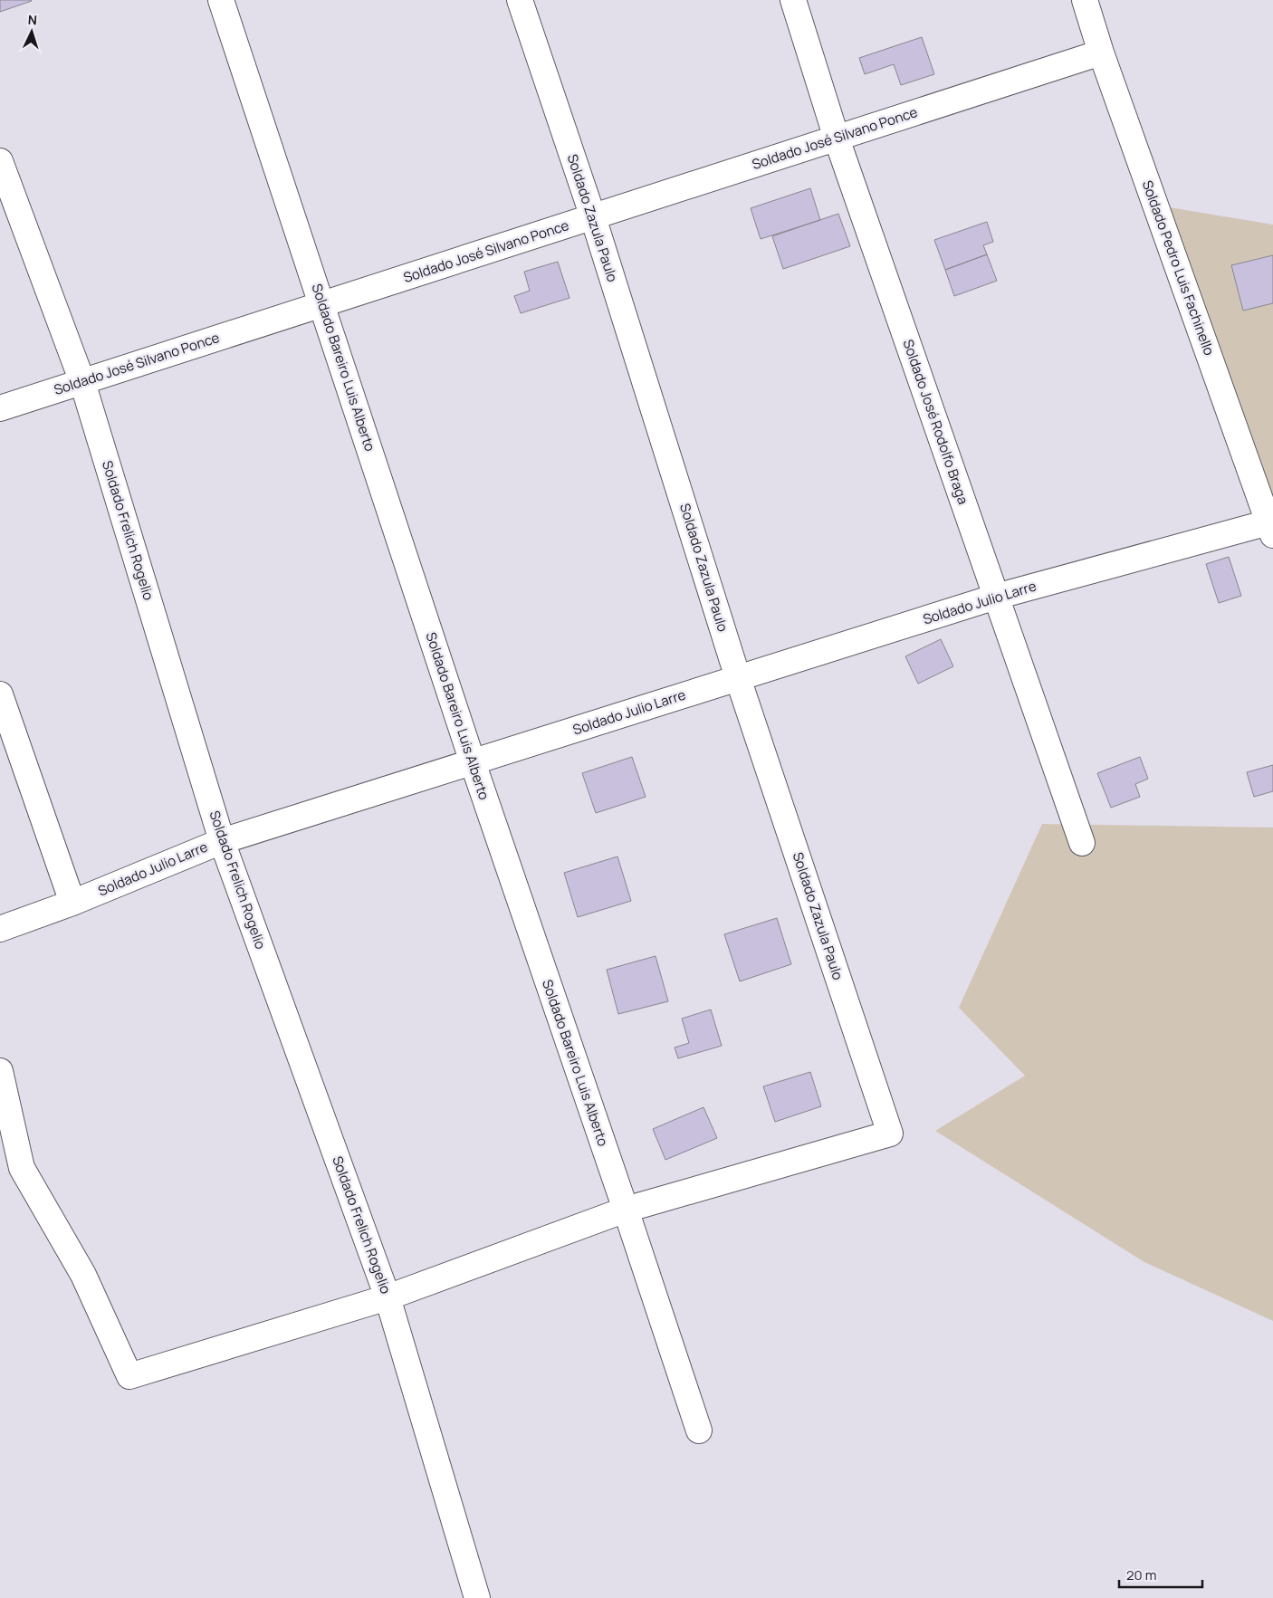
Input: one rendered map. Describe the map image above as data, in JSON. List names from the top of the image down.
{
  "streets": {
    "street": [
      "Soldado José Silvano Ponce",
      "Soldado Zazula Paulo",
      "Soldado Pedro Luis Fachinello",
      "Soldado Bareiro Luis Alberto",
      "Soldado José Rodolfo Braga",
      "Soldado Frelich Rogelio",
      "Soldado Julio Larre"
    ]
  },
  "crossings": [
    ["Soldado José Silvano Ponce", "Soldado Zazula Paulo"],
    ["Soldado José Silvano Ponce", "Soldado Pedro Luis Fachinello"],
    ["Soldado José Silvano Ponce", "Soldado Bareiro Luis Alberto"],
    ["Soldado José Silvano Ponce", "Soldado José Rodolfo Braga"],
    ["Soldado José Silvano Ponce", "Soldado Frelich Rogelio"],
    ["Soldado Zazula Paulo", "Soldado Bareiro Luis Alberto"],
    ["Soldado Zazula Paulo", "Soldado Julio Larre"],
    ["Soldado Pedro Luis Fachinello", "Soldado Julio Larre"],
    ["Soldado Bareiro Luis Alberto", "Soldado Julio Larre"],
    ["Soldado José Rodolfo Braga", "Soldado Julio Larre"],
    ["Soldado Frelich Rogelio", "Soldado Julio Larre"]
  ],
  "scale_bar": "20 m",
  "north": "top"
}
